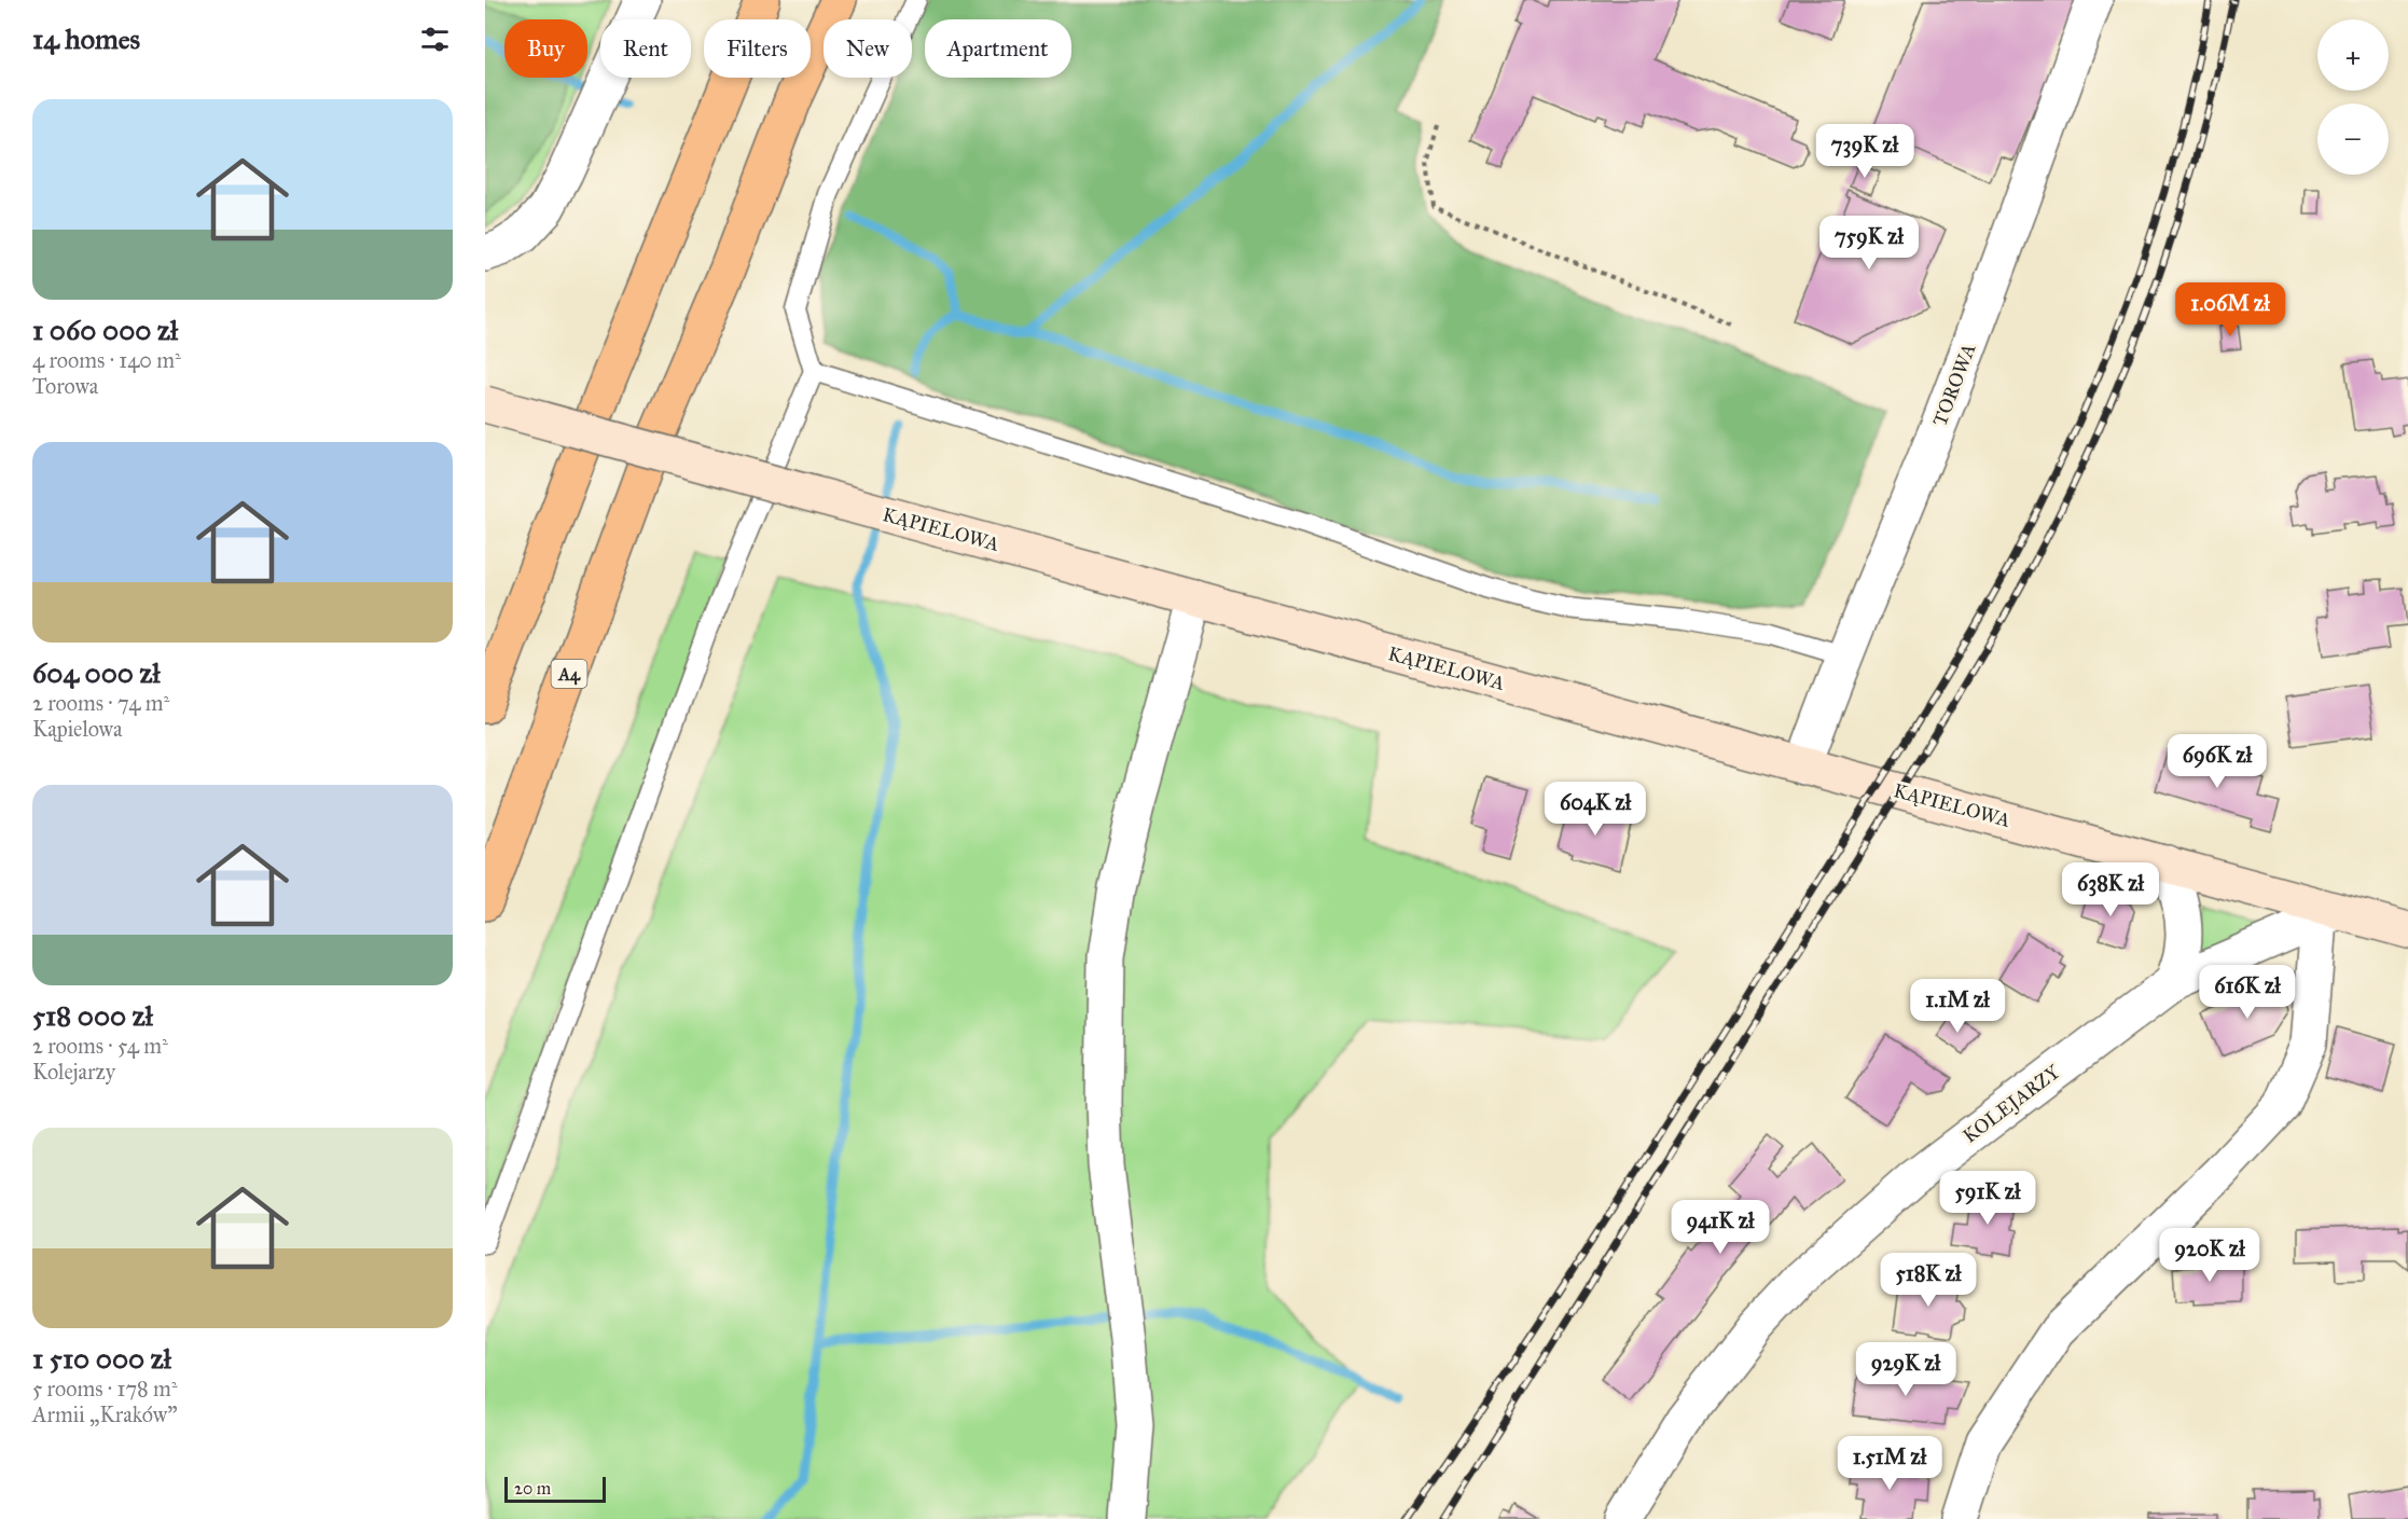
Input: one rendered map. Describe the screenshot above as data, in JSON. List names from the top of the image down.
{
  "streets": {
    "highway": ["A4"],
    "street": ["TOROWA", "KĄPIELOWA", "KOLEJARZY"]
  },
  "crossings": [
    ["TOROWA", "KĄPIELOWA"],
    ["KĄPIELOWA", "KOLEJARZY"]
  ],
  "scale_bar": "20 m",
  "page": {
    "heading": "14 homes",
    "map_buttons": ["+", "−"],
    "chip": [
      "Buy",
      "Rent",
      "Filters",
      "New",
      "Apartment"
    ],
    "list": [
      {
        "name": "1 060 000 zł",
        "note": "4 rooms · 140 m² · Torowa"
      },
      {
        "name": "604 000 zł",
        "note": "2 rooms · 74 m² · Kąpielowa"
      },
      {
        "name": "518 000 zł",
        "note": "2 rooms · 54 m² · Kolejarzy"
      },
      {
        "name": "1 510 000 zł",
        "note": "5 rooms · 178 m² · Armii „Kraków”"
      }
    ],
    "price": [
      "739K zł",
      "759K zł",
      "1.06M zł",
      "696K zł",
      "604K zł",
      "638K zł",
      "616K zł",
      "1.1M zł",
      "591K zł",
      "941K zł",
      "920K zł",
      "518K zł",
      "929K zł",
      "1.51M zł"
    ],
    "scale": "20 m"
  }
}
